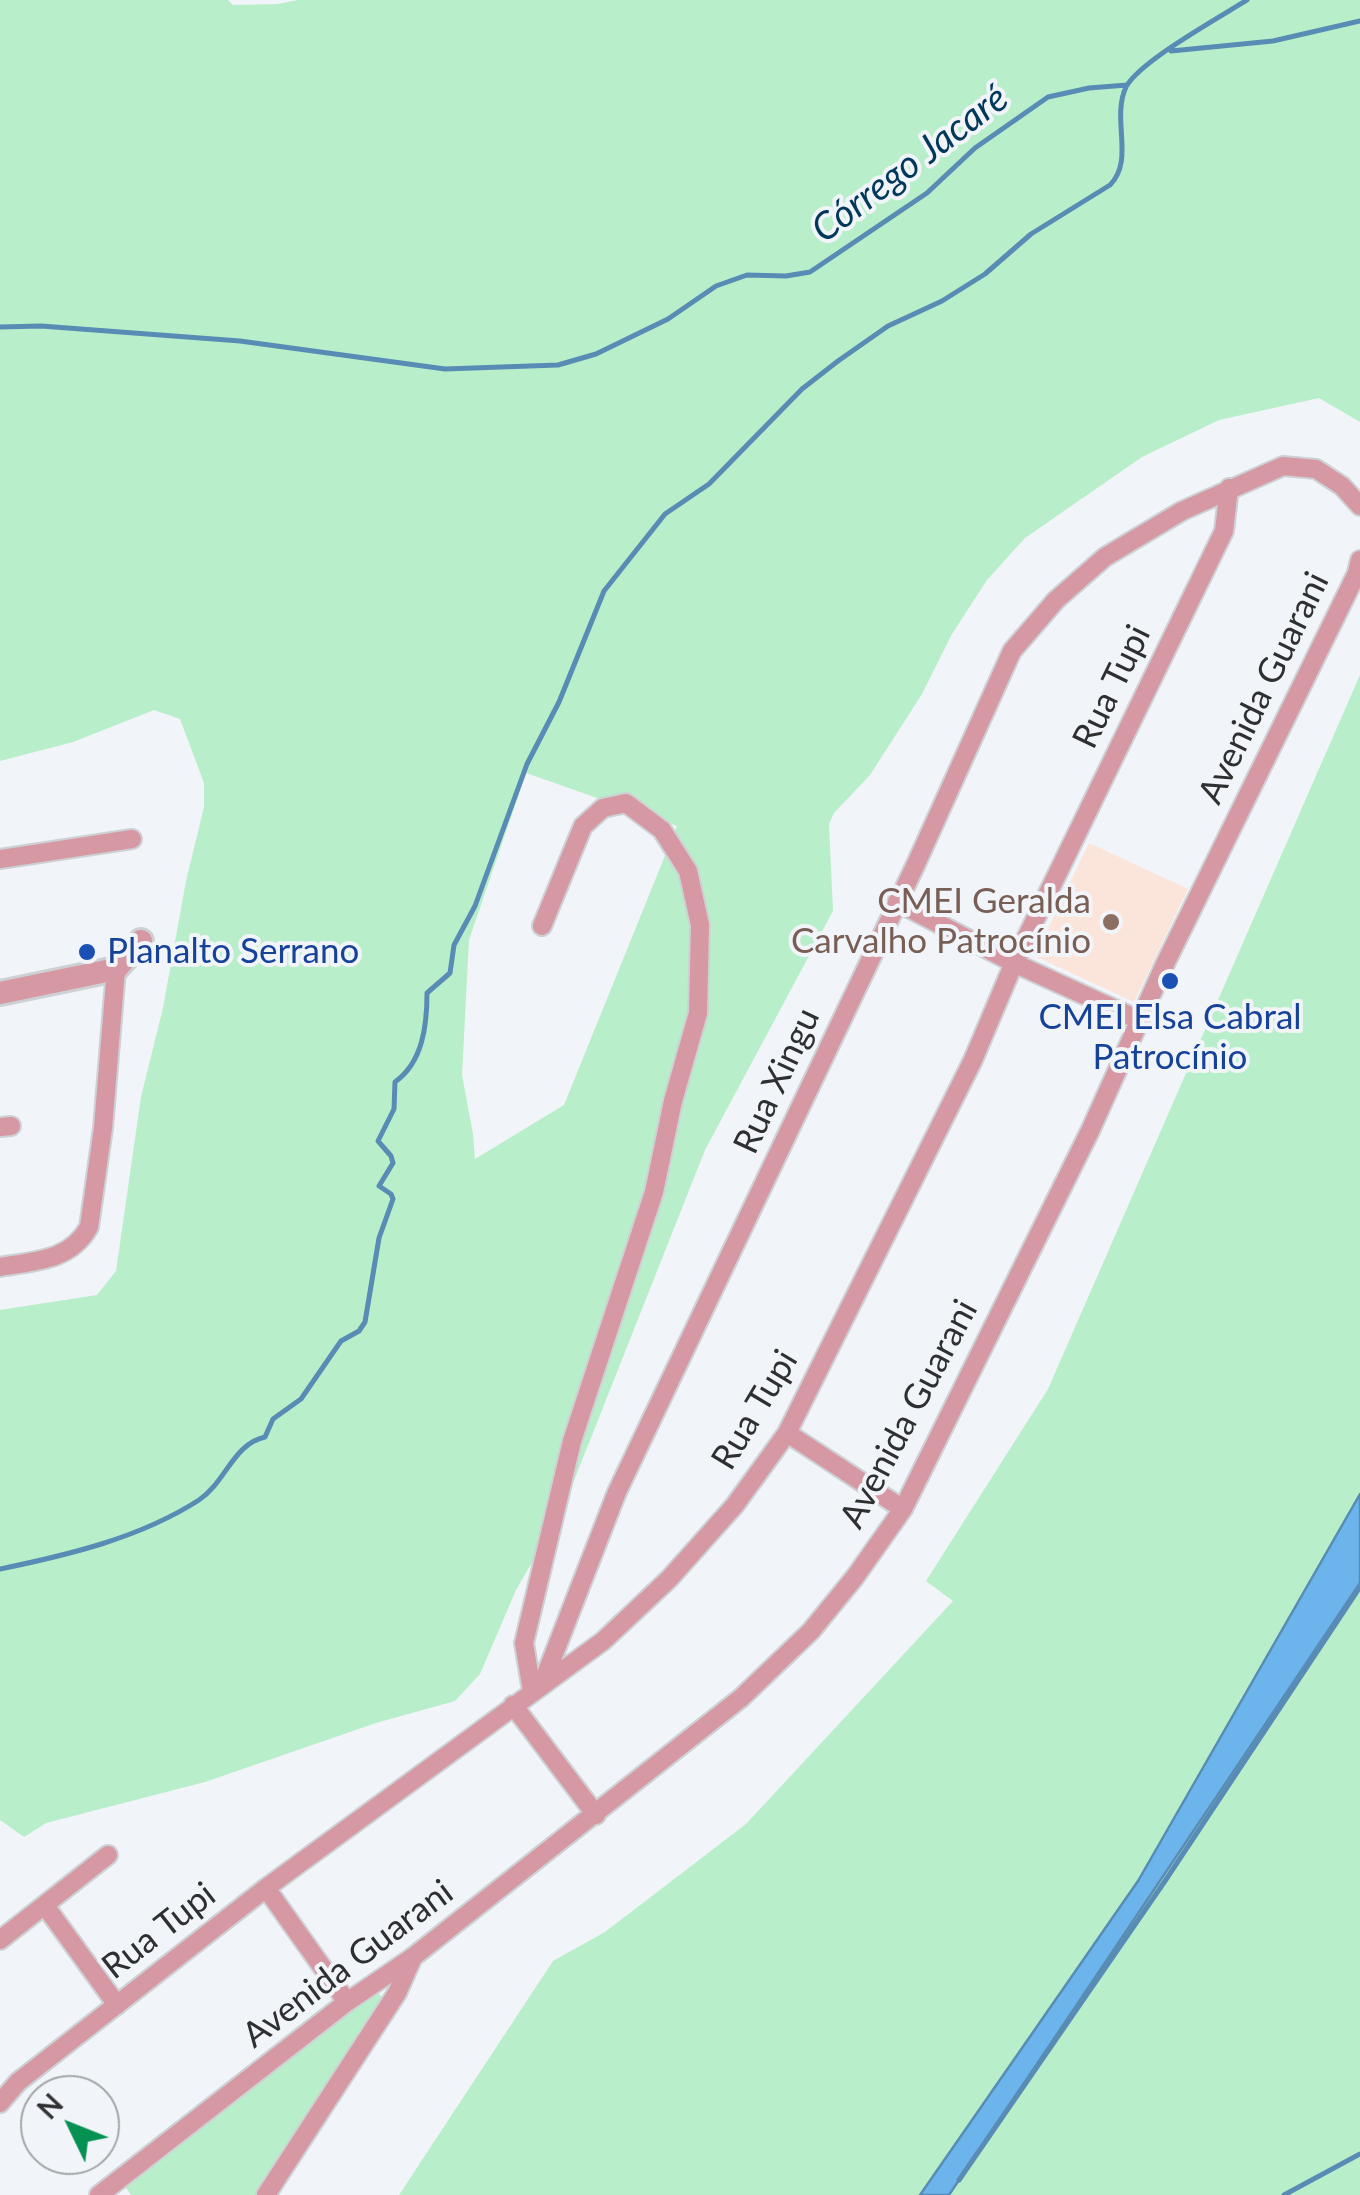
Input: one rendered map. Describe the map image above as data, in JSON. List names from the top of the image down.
{
  "streets": {
    "street": ["Rua Tupi", "Avenida Guarani", "Rua Xingu"]
  },
  "crossings": [
    ["Rua Tupi", "Rua Xingu"]
  ],
  "water": ["Córrego Jacaré"],
  "places": ["CMEI Geralda Carvalho Patrocínio", "Planalto Serrano", "CMEI Elsa Cabral Patrocínio"],
  "north": "top left"
}
